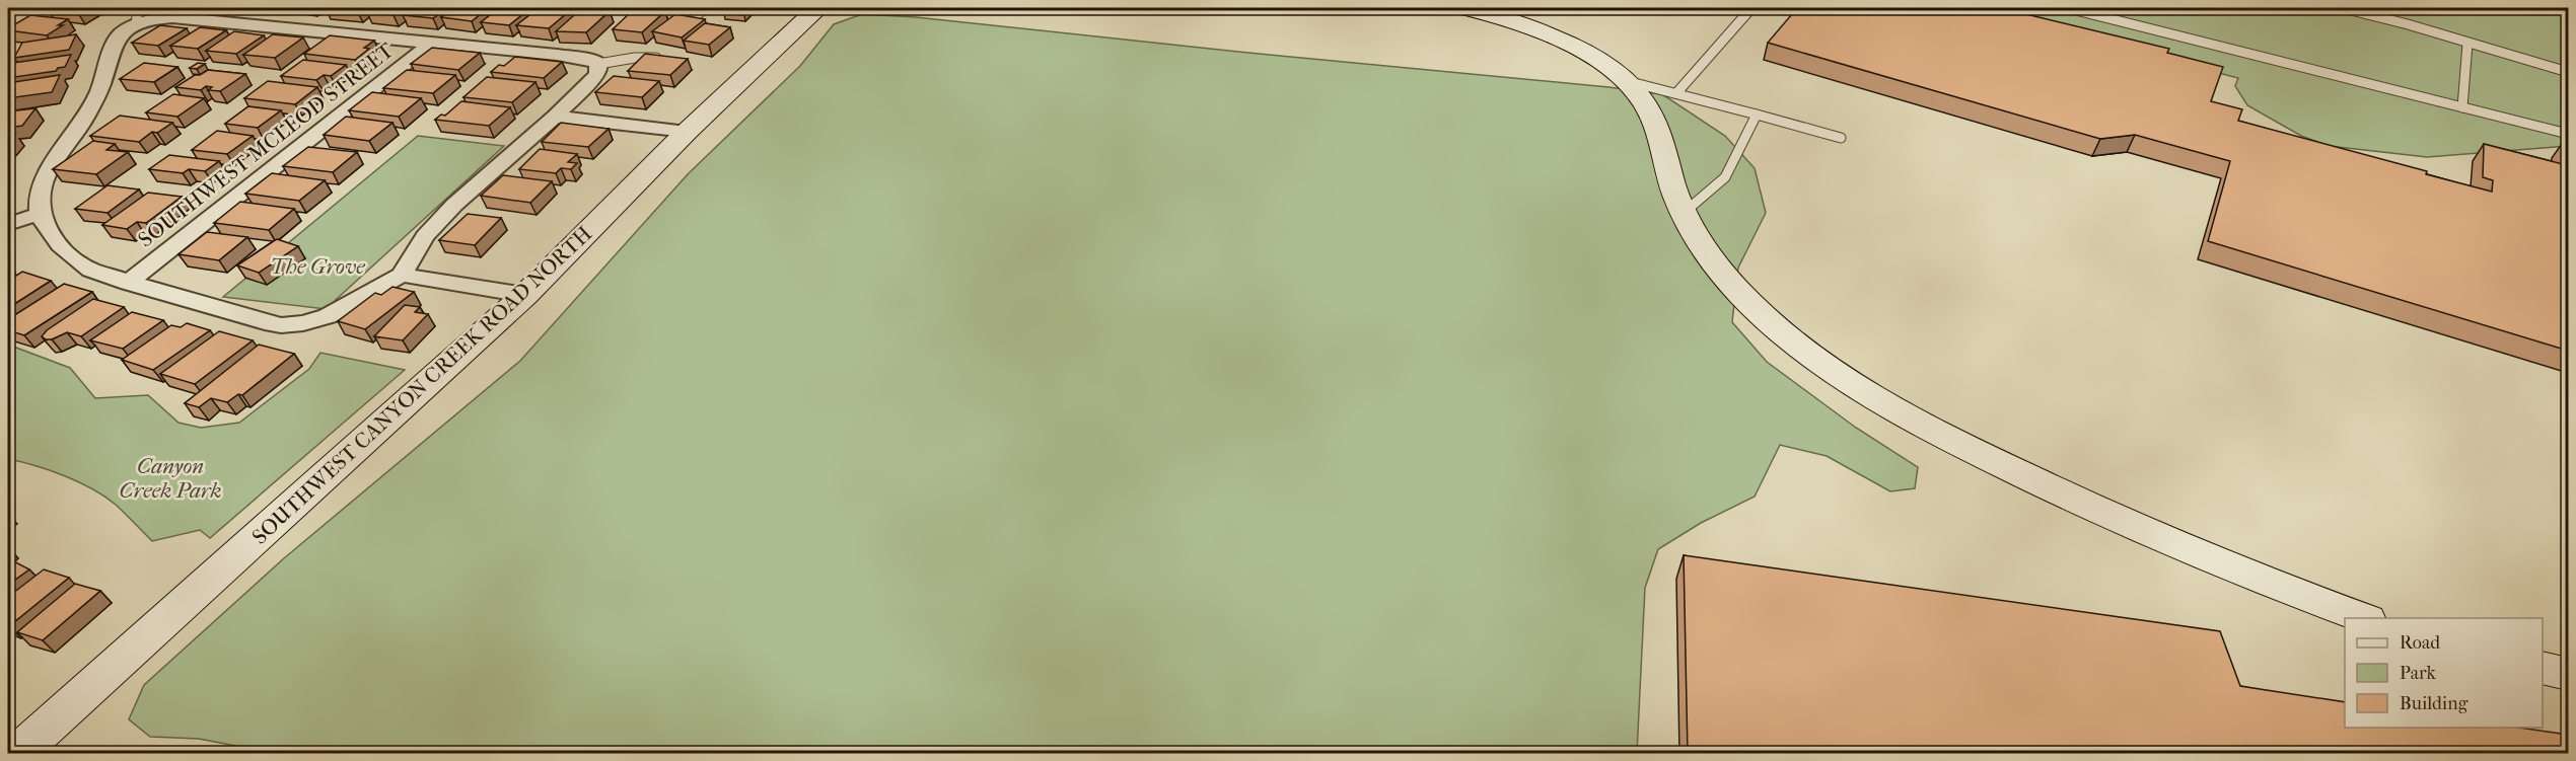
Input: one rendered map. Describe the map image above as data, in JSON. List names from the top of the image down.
{
  "streets": {
    "street": ["SOUTHWEST MCLEOD STREET", "SOUTHWEST CANYON CREEK ROAD NORTH"]
  },
  "parks": ["The Grove", "Canyon Creek Park"],
  "legend": ["Road", "Park", "Building"]
}
